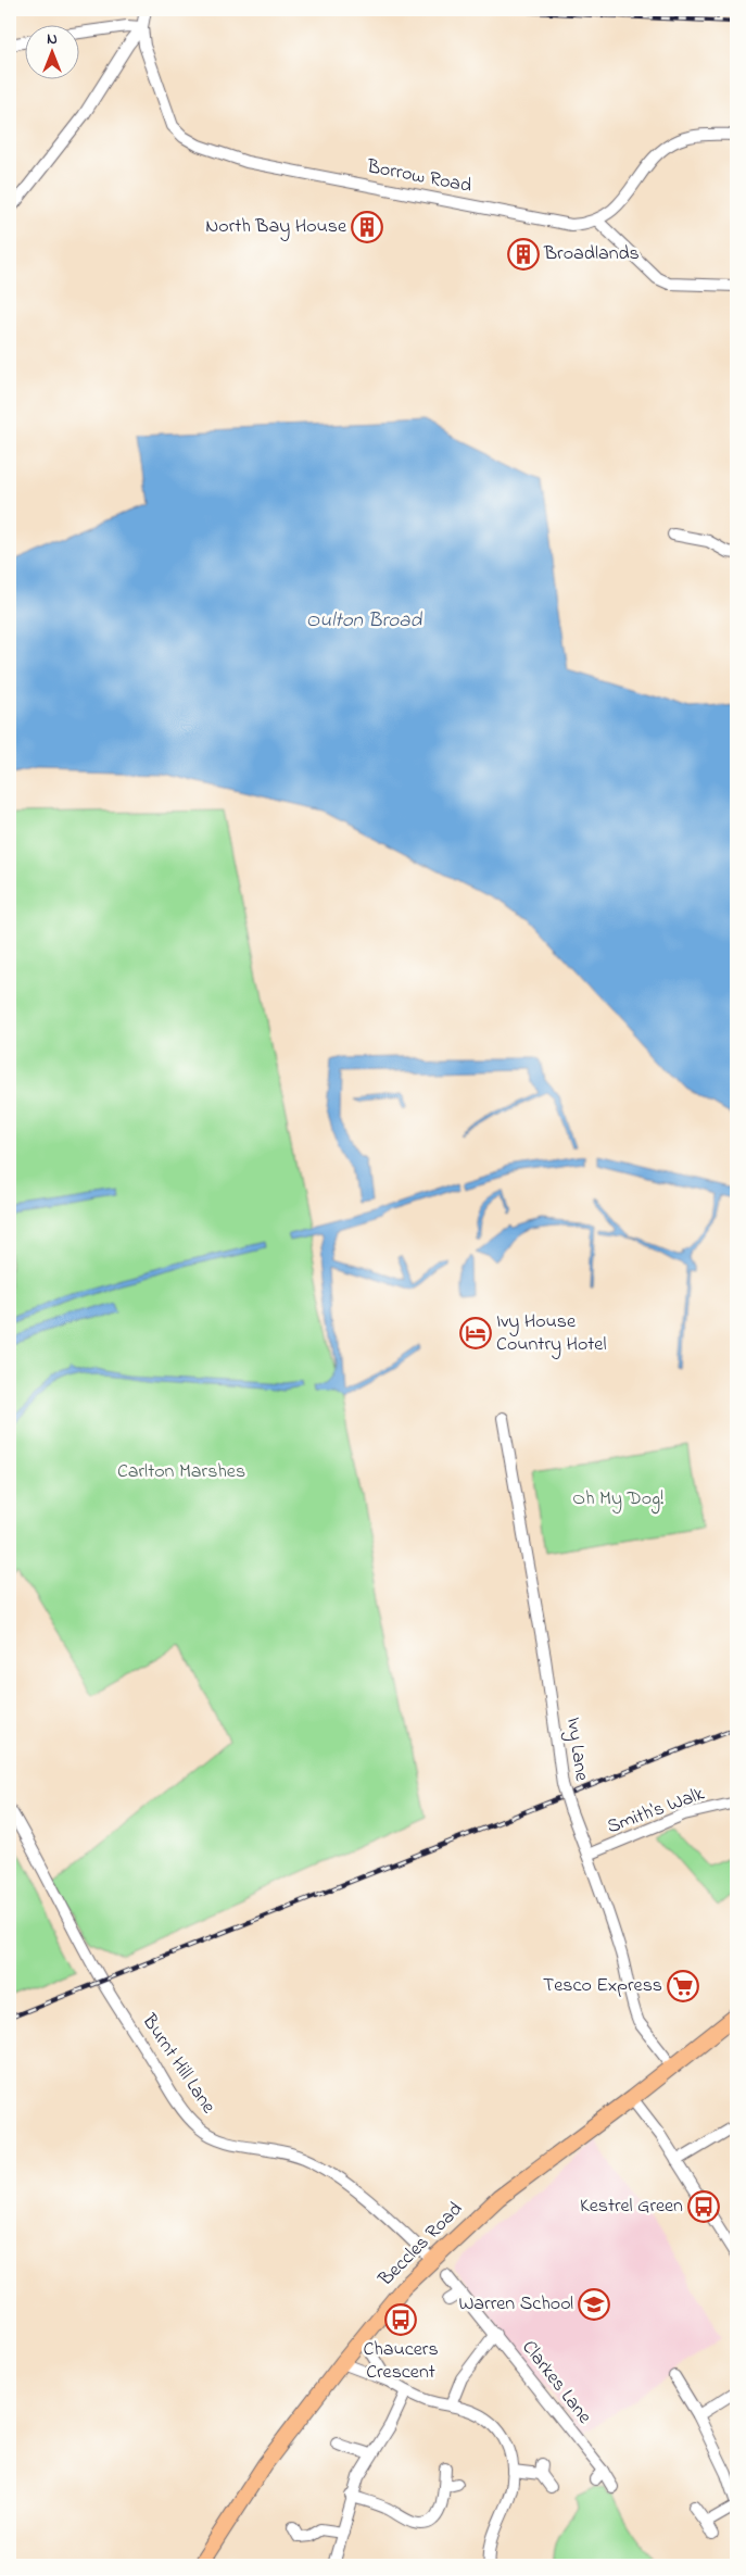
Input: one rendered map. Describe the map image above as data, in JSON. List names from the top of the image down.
{
  "streets": {
    "highway": ["Beccles Road"],
    "street": [
      "Borrow Road",
      "Ivy Lane",
      "Smith's Walk",
      "Burnt Hill Lane",
      "Clarkes Lane"
    ]
  },
  "crossings": [
    ["Ivy Lane", "Smith's Walk"],
    ["Ivy Lane", "Beccles Road"],
    ["Burnt Hill Lane", "Beccles Road"]
  ],
  "water": ["Oulton Broad"],
  "parks": ["Carlton Marshes", "Oh My Dog!"],
  "places": {
    "building": ["North Bay House", "Broadlands"],
    "hotel": ["Ivy House Country Hotel"],
    "supermarket": ["Tesco Express"],
    "bus stop": ["Kestrel Green", "Chaucers Crescent"],
    "school or university": ["Warren School"]
  },
  "north": "top"
}
